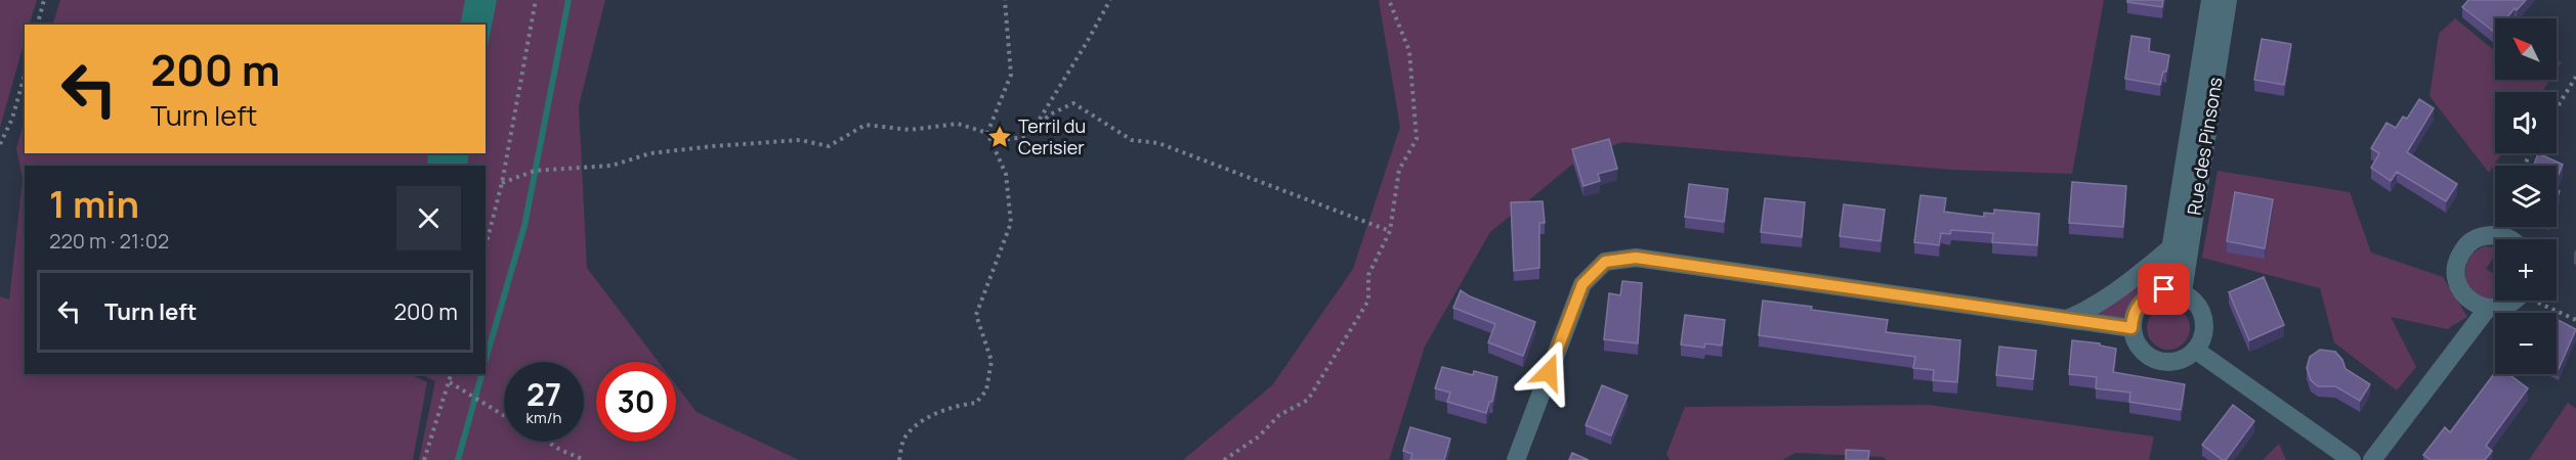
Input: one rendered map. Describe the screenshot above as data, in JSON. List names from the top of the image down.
{
  "streets": {
    "street": ["Rue des Pinsons"]
  },
  "places": {
    "place": ["Terril du Cerisier"]
  },
  "north": "top left",
  "page": {
    "map_buttons": ["+", "−"],
    "turn": ["200 m", "Turn left"],
    "heading": ["1 min", "220 m · 21:02"],
    "list": [
      {
        "name": "Turn left",
        "value": "200 m"
      }
    ],
    "speed": "27 km/h",
    "limit": "30"
  }
}
